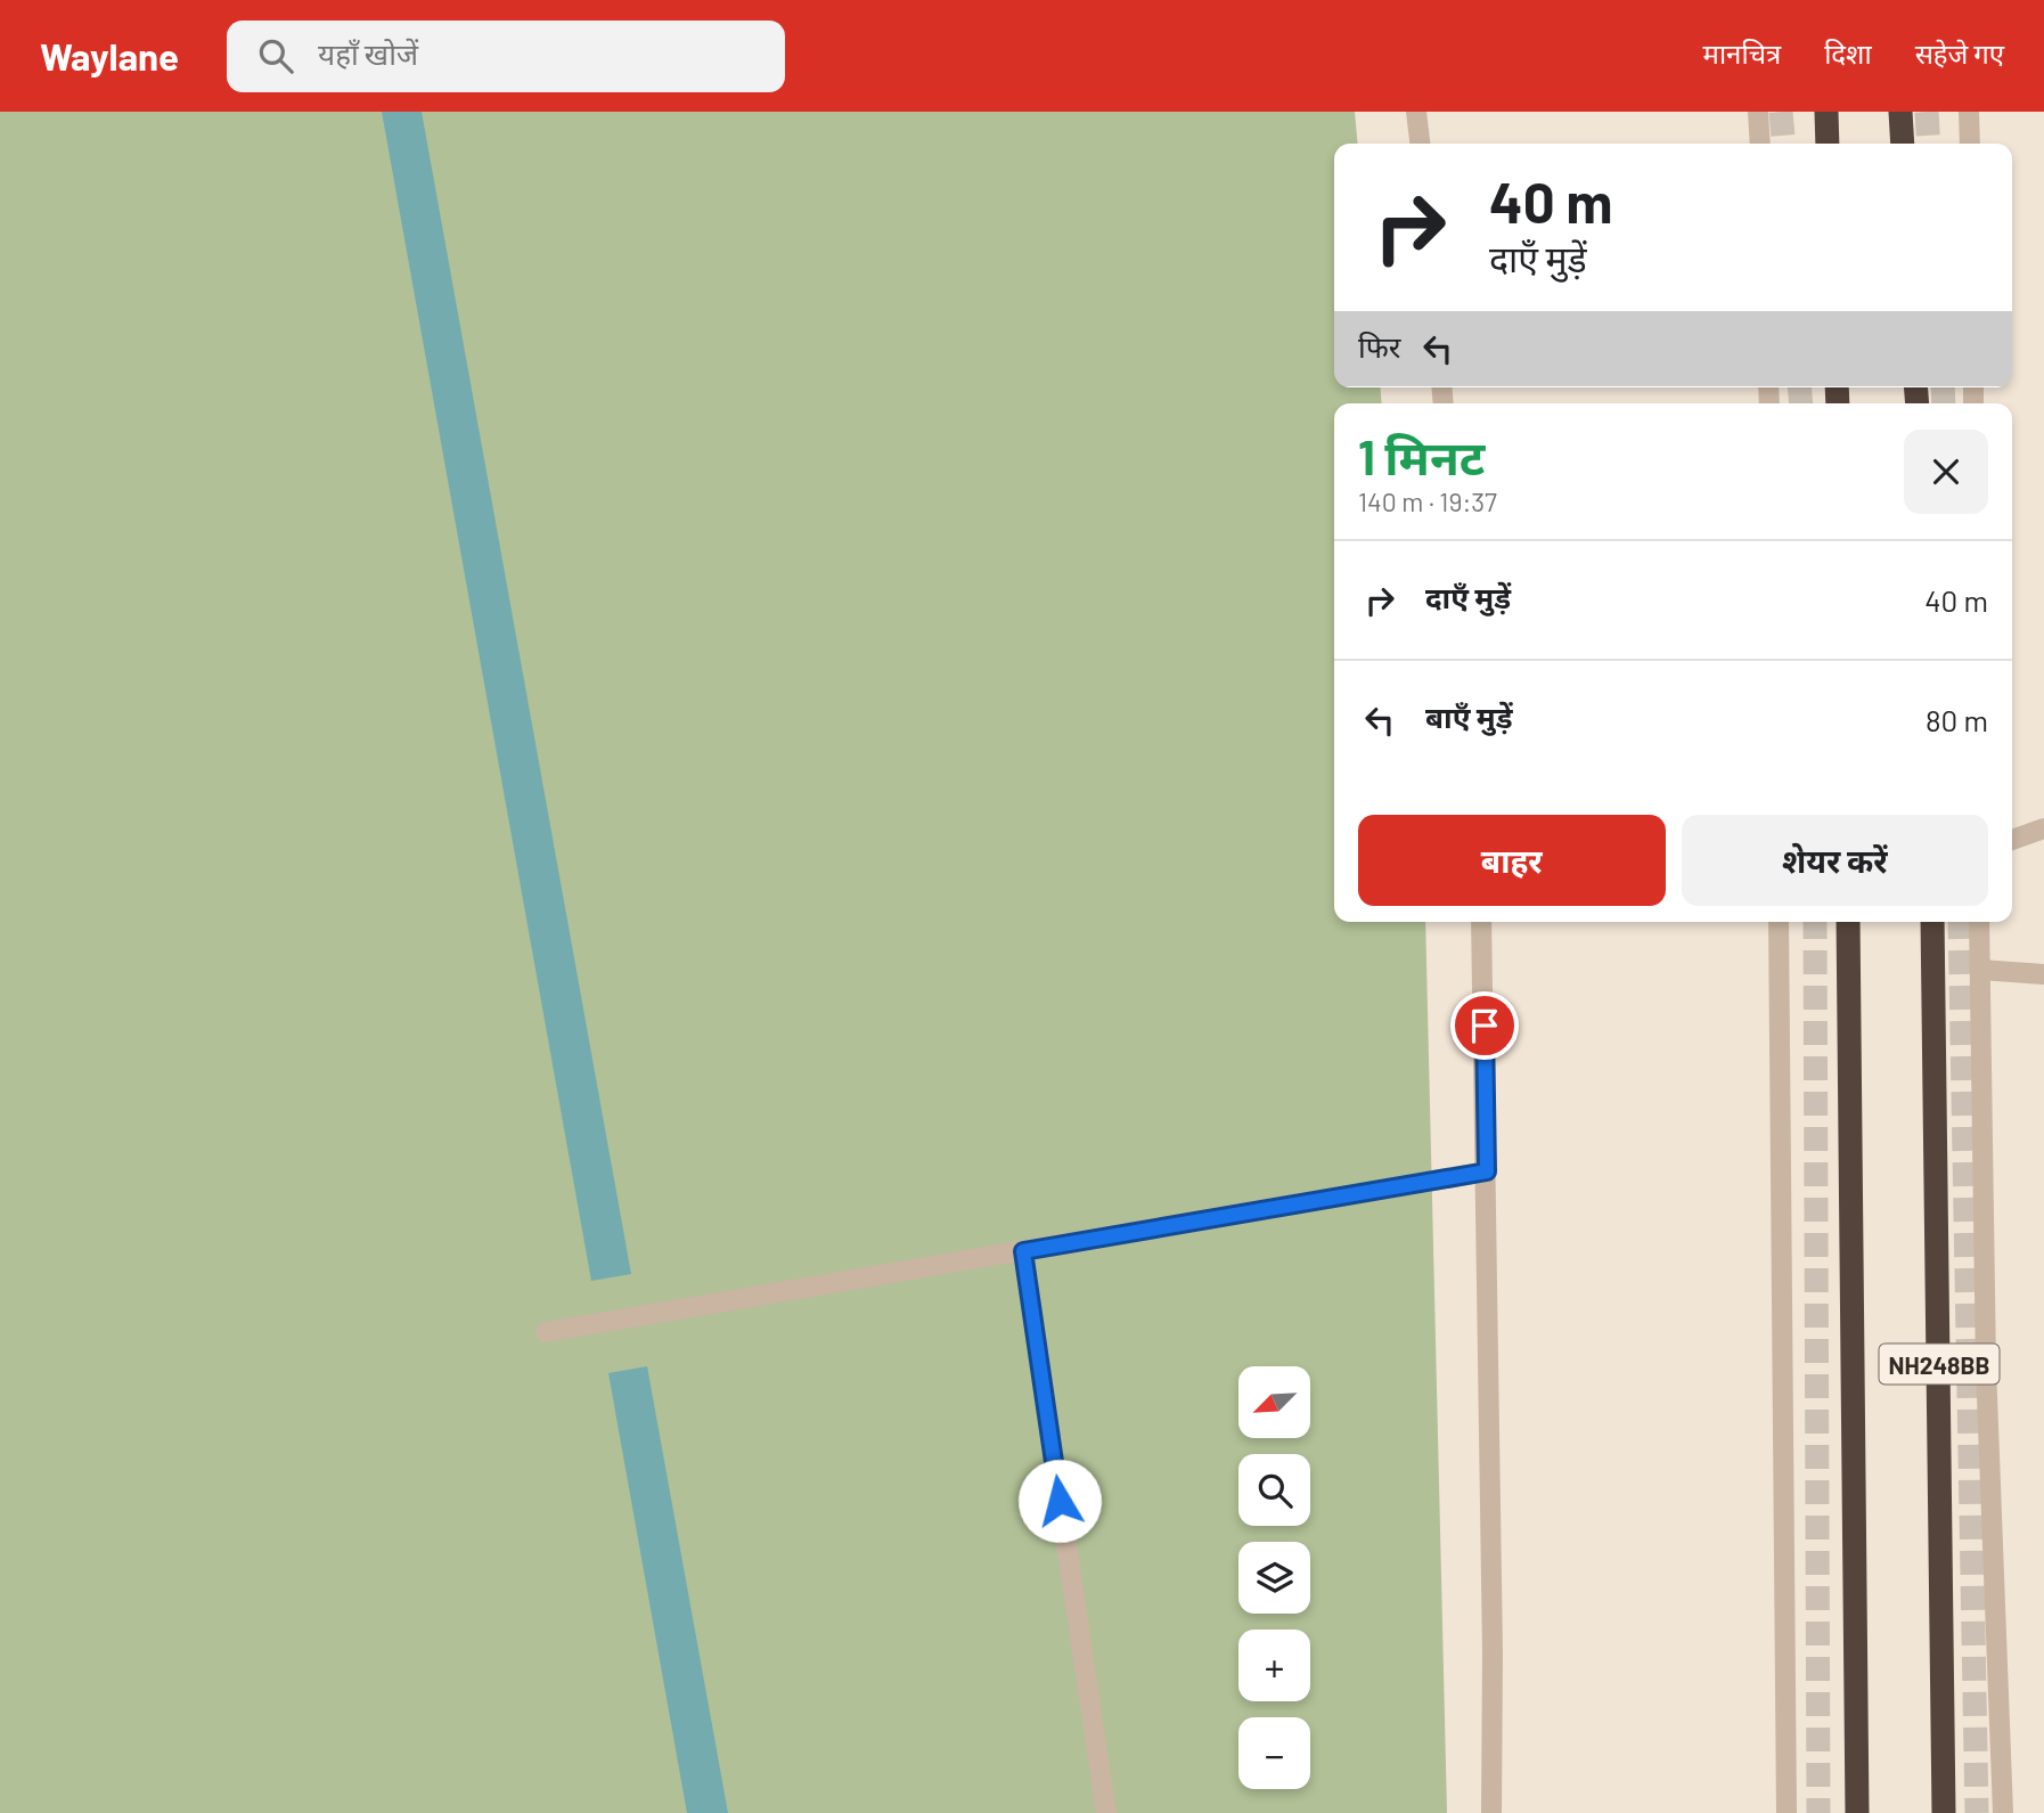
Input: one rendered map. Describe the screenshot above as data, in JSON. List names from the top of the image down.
{
  "streets": {
    "highway": ["NH248BB"]
  },
  "north": "bottom left",
  "page": {
    "header": "Waylane",
    "search": "यहाँ खोजें",
    "nav": ["मानचित्र", "दिशा", "सहेजे गए"],
    "turn": ["40 m", "दाएँ मुड़ें"],
    "then": "फिर",
    "heading": ["1 मिनट", "140 m · 19:37"],
    "list": [
      {
        "name": "दाएँ मुड़ें",
        "value": "40 m"
      },
      {
        "name": "बाएँ मुड़ें",
        "value": "80 m"
      }
    ],
    "buttons": ["बाहर", "शेयर करें"],
    "map_buttons": ["+", "−"]
  }
}
